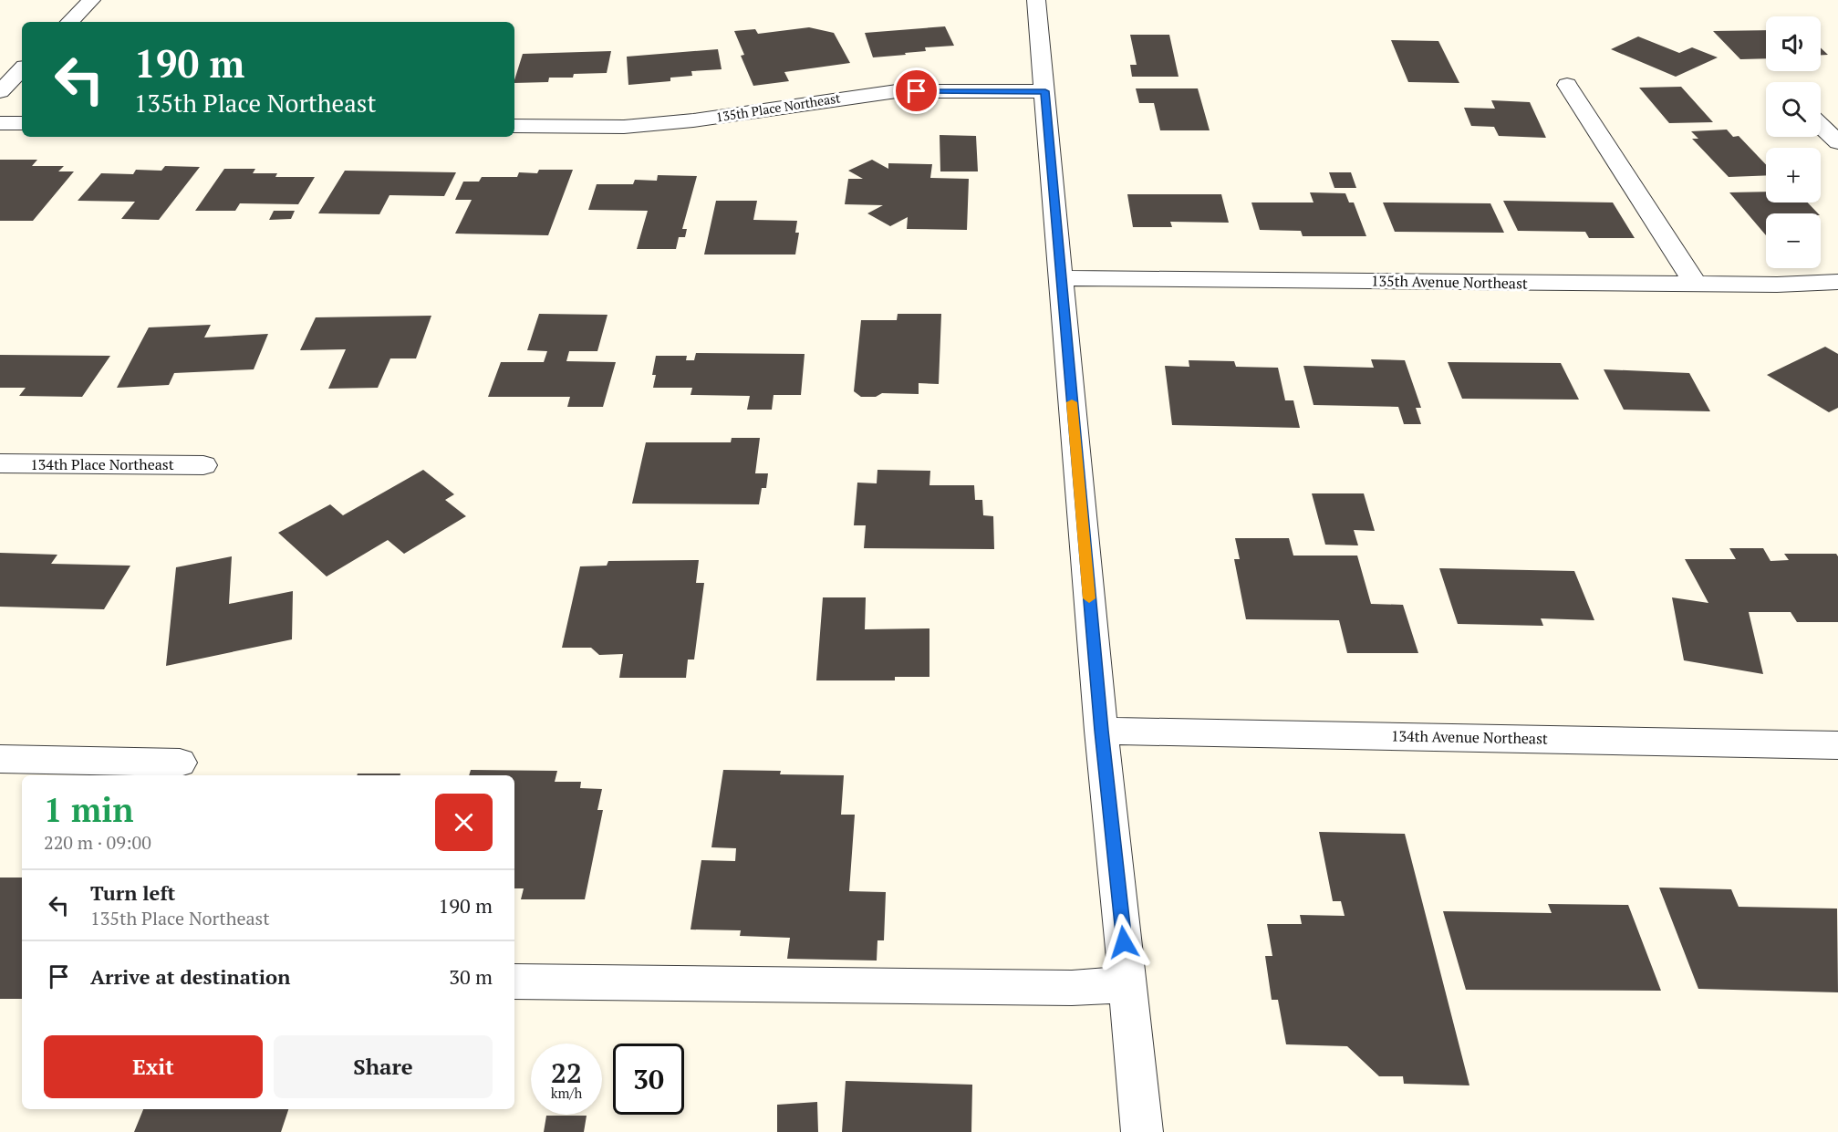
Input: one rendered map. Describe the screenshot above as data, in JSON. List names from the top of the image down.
{
  "streets": {
    "street": [
      "135th Place Northeast",
      "135th Avenue Northeast",
      "134th Place Northeast",
      "134th Avenue Northeast"
    ]
  },
  "page": {
    "map_buttons": ["+", "−"],
    "turn": ["190 m", "135th Place Northeast"],
    "heading": ["1 min", "220 m · 09:00"],
    "list": [
      {
        "name": "Turn left",
        "note": "135th Place Northeast",
        "value": "190 m"
      },
      {
        "name": "Arrive at destination",
        "value": "30 m"
      }
    ],
    "buttons": ["Exit", "Share"],
    "speed": "22 km/h",
    "limit": "30"
  }
}
